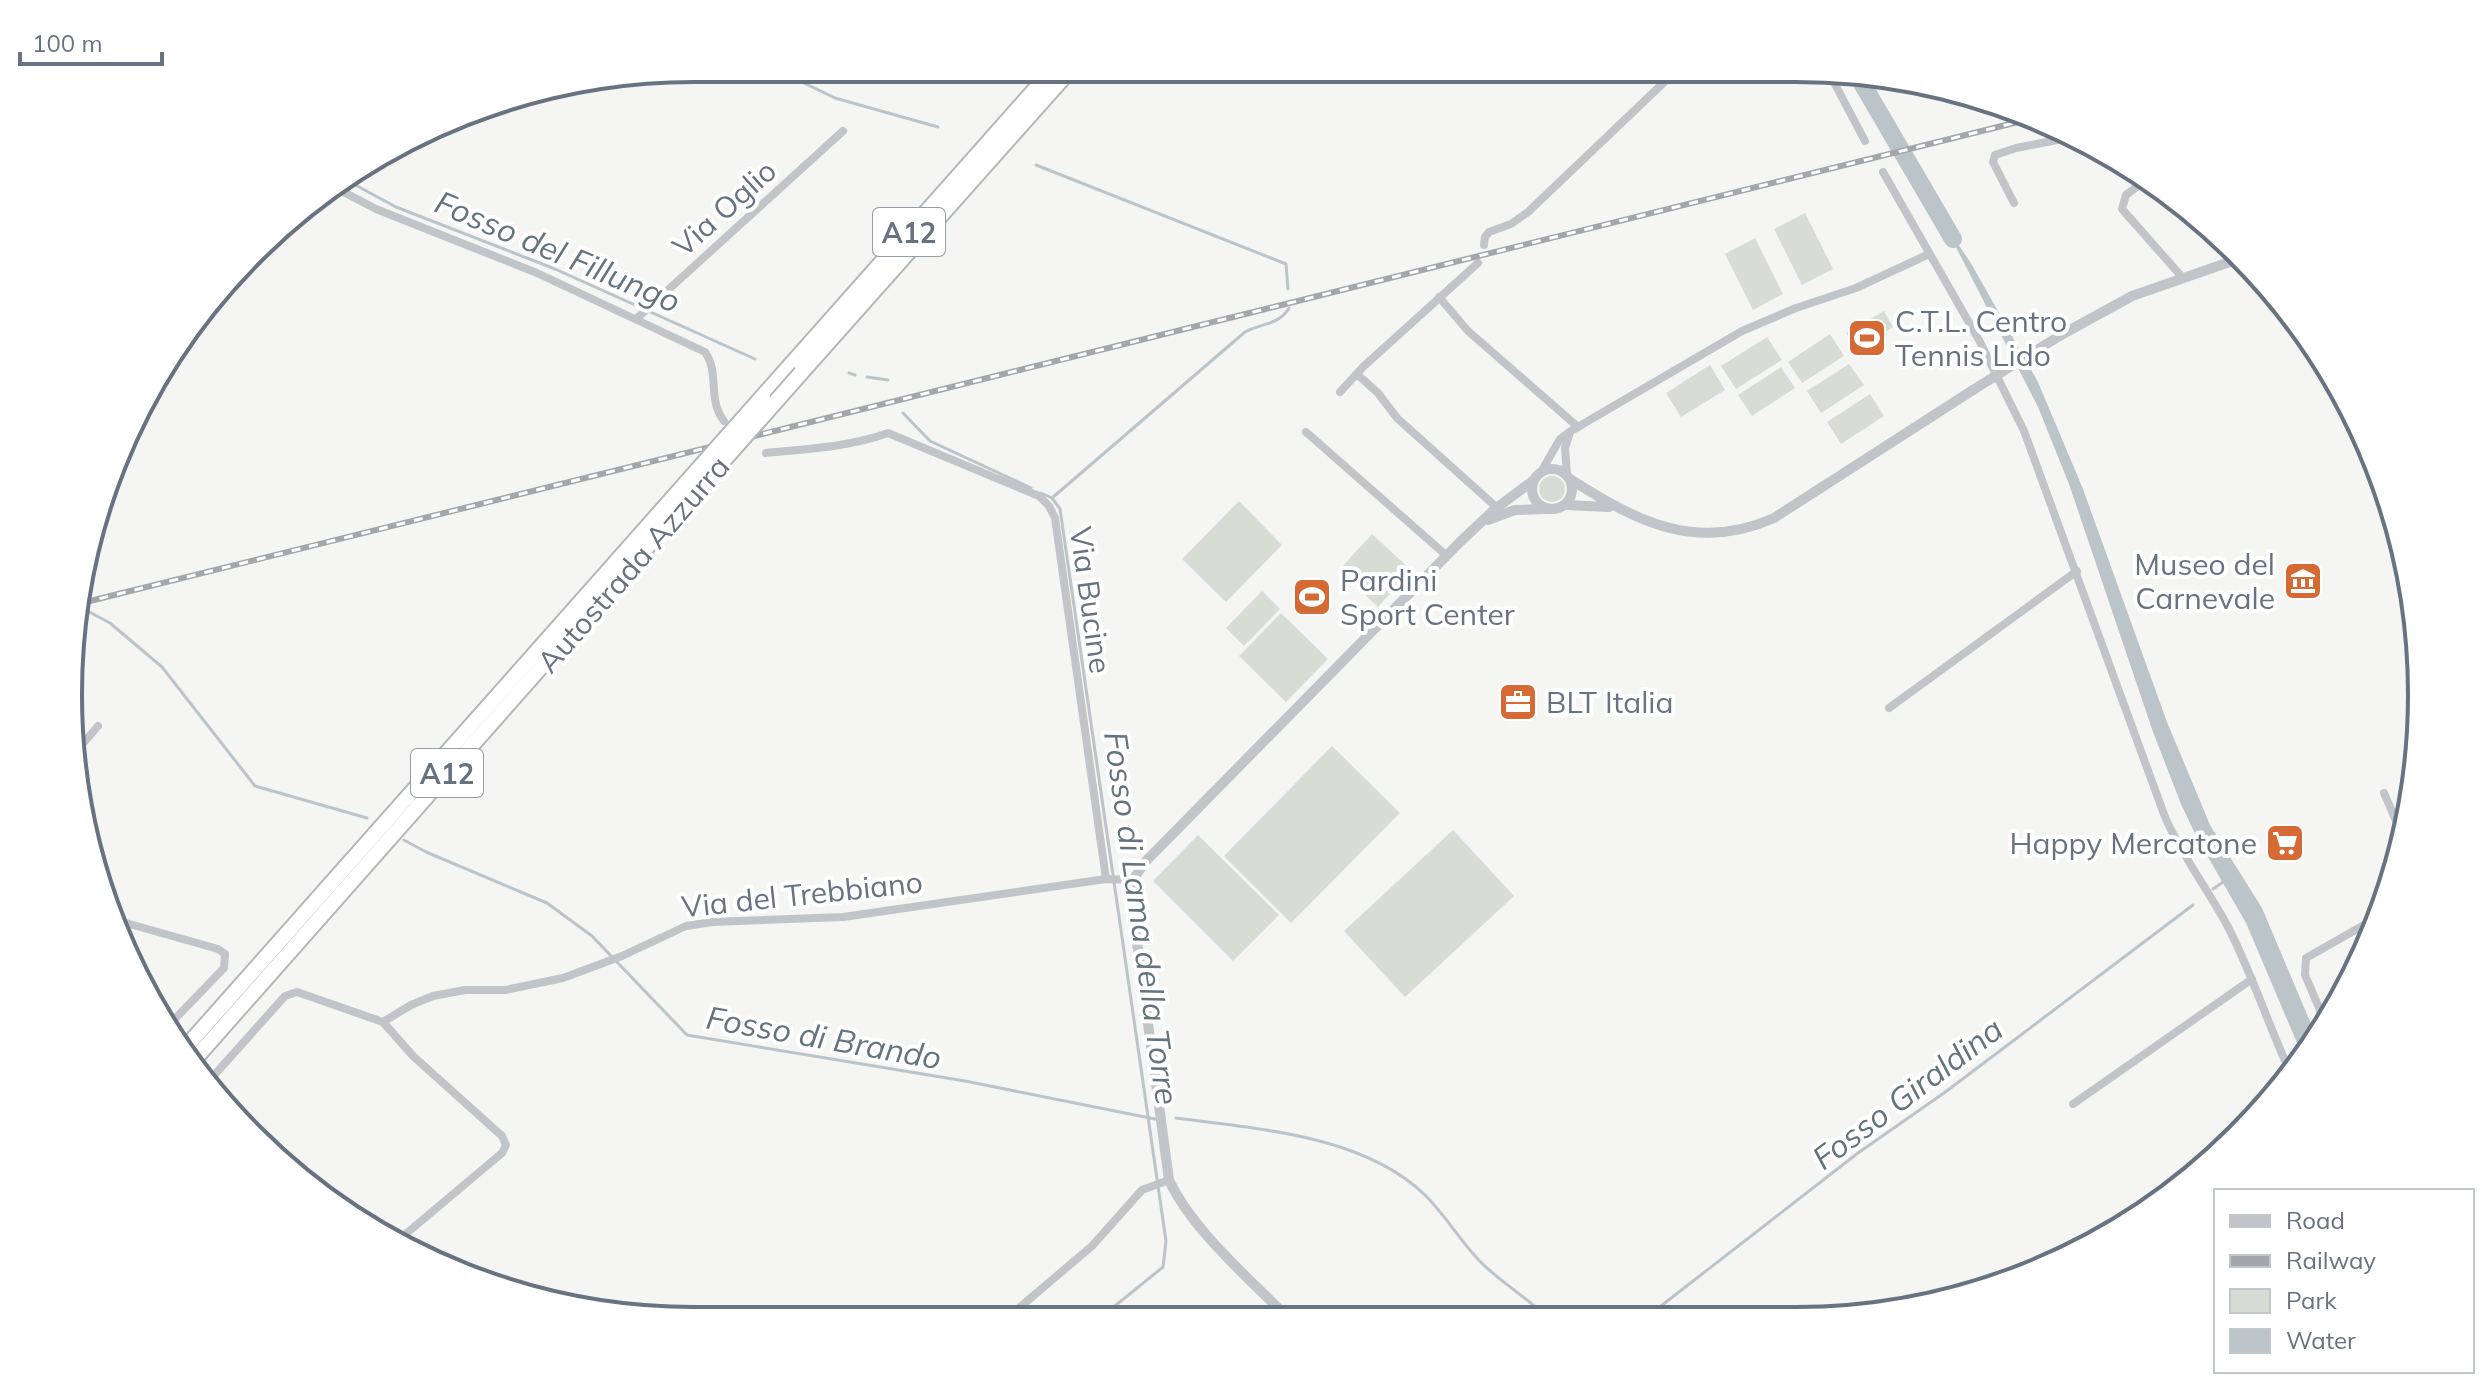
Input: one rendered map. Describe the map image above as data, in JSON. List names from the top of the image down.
{
  "streets": {
    "highway": ["A12", "Autostrada Azzurra"],
    "street": ["Via Oglio", "Via Bucine", "Via del Trebbiano"]
  },
  "crossings": [
    ["Via Bucine", "Via del Trebbiano"]
  ],
  "water": [
    "Fosso del Fillungo",
    "Fosso di Lama della Torre",
    "Fosso di Brando",
    "Fosso Giraldina"
  ],
  "places": {
    "sports": ["C.T.L. Centro Tennis Lido", "Pardini Sport Center"],
    "museum": ["Museo del Carnevale"],
    "office": ["BLT Italia"],
    "supermarket": ["Happy Mercatone"]
  },
  "legend": [
    "Road",
    "Railway",
    "Park",
    "Water"
  ],
  "scale_bar": "100 m"
}
